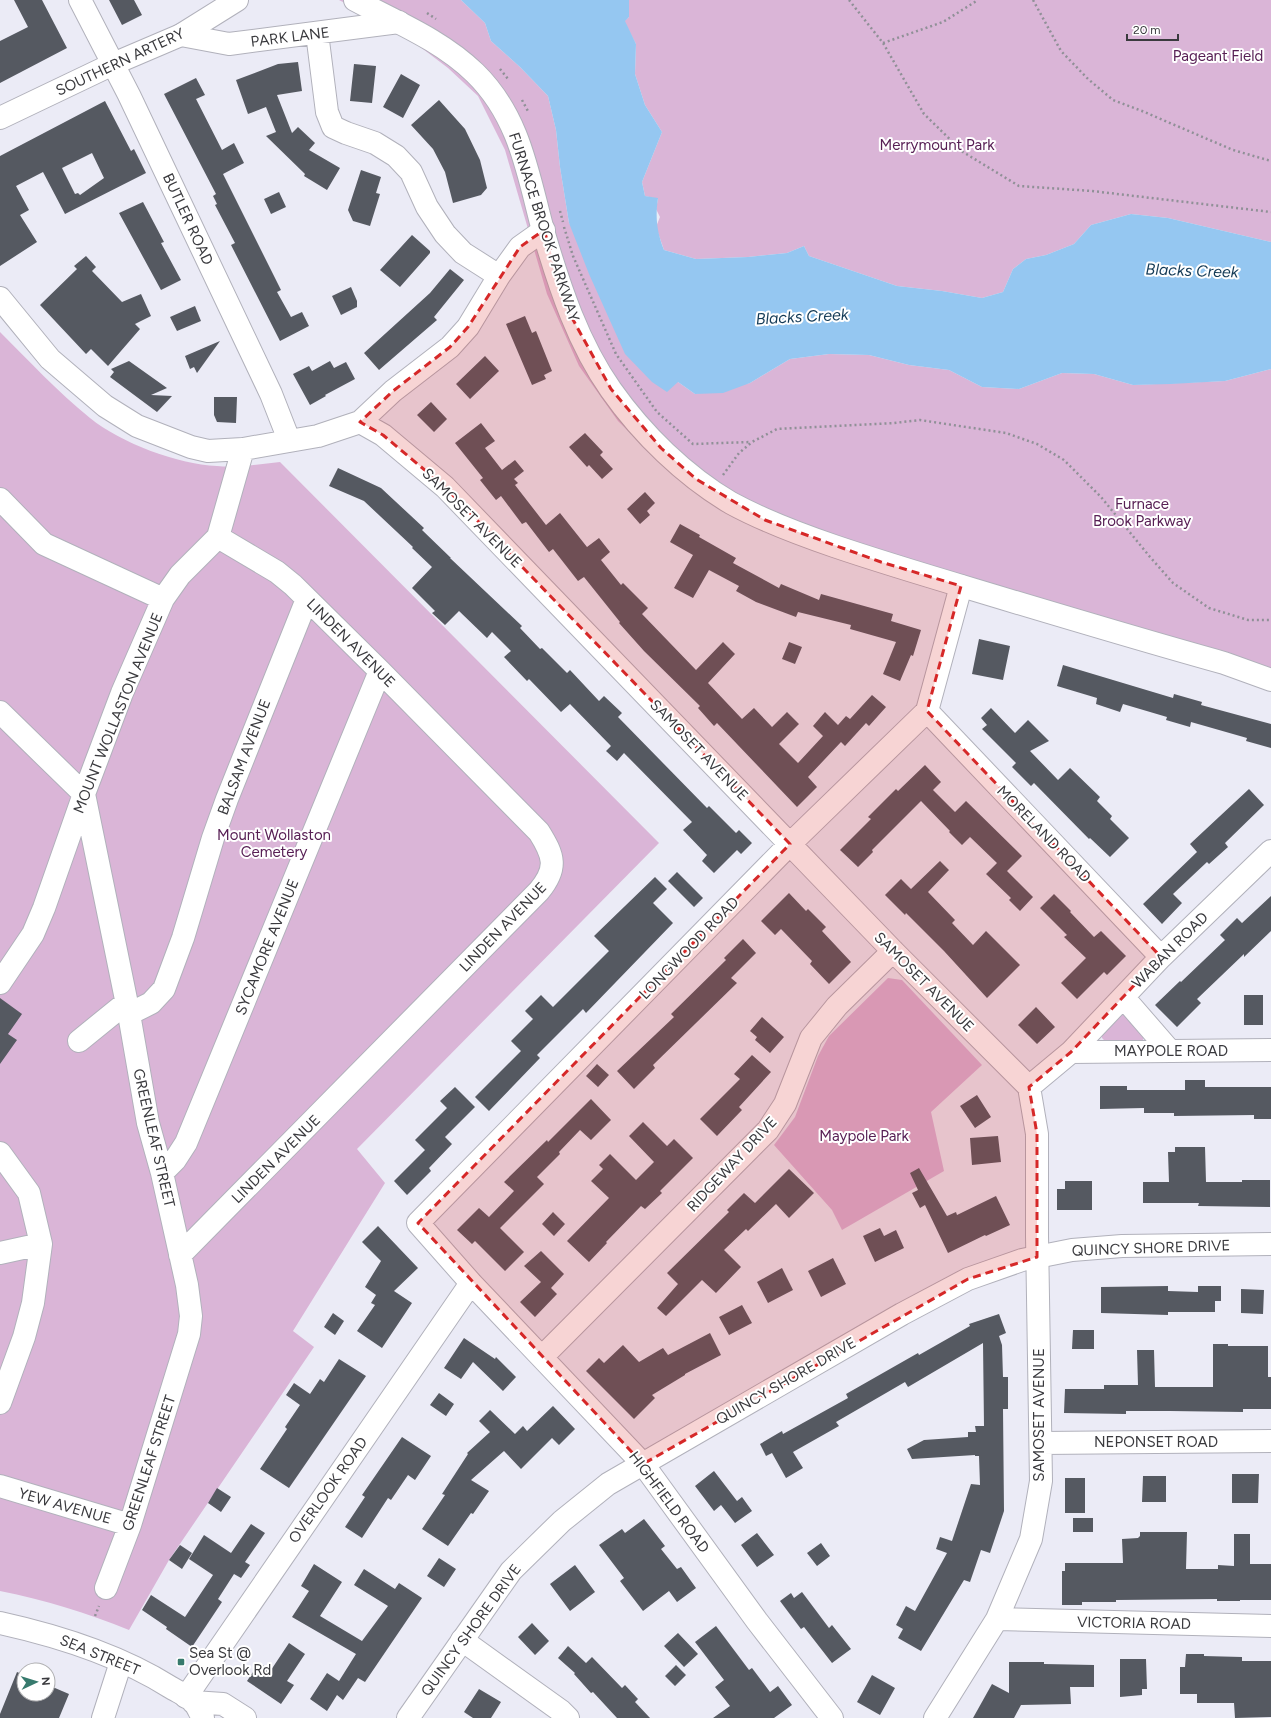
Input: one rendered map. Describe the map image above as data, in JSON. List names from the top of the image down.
{
  "streets": {
    "street": [
      "PARK LANE",
      "SOUTHERN ARTERY",
      "BUTLER ROAD",
      "FURNACE BROOK PARKWAY",
      "SAMOSET AVENUE",
      "LINDEN AVENUE",
      "MOUNT WOLLASTON AVENUE",
      "BALSAM AVENUE",
      "MORELAND ROAD",
      "SYCAMORE AVENUE",
      "LONGWOOD ROAD",
      "WABAN ROAD",
      "MAYPOLE ROAD",
      "GREENLEAF STREET",
      "RIDGEWAY DRIVE",
      "QUINCY SHORE DRIVE",
      "NEPONSET ROAD",
      "OVERLOOK ROAD",
      "HIGHFIELD ROAD",
      "YEW AVENUE",
      "VICTORIA ROAD",
      "SEA STREET"
    ]
  },
  "crossings": [
    ["PARK LANE", "SOUTHERN ARTERY"],
    ["PARK LANE", "FURNACE BROOK PARKWAY"],
    ["SOUTHERN ARTERY", "BUTLER ROAD"],
    ["SAMOSET AVENUE", "LONGWOOD ROAD"],
    ["SAMOSET AVENUE", "RIDGEWAY DRIVE"],
    ["SAMOSET AVENUE", "QUINCY SHORE DRIVE"],
    ["SAMOSET AVENUE", "NEPONSET ROAD"],
    ["SAMOSET AVENUE", "VICTORIA ROAD"],
    ["LINDEN AVENUE", "MOUNT WOLLASTON AVENUE"],
    ["LINDEN AVENUE", "BALSAM AVENUE"],
    ["LINDEN AVENUE", "SYCAMORE AVENUE"],
    ["LINDEN AVENUE", "GREENLEAF STREET"],
    ["MOUNT WOLLASTON AVENUE", "GREENLEAF STREET"],
    ["BALSAM AVENUE", "GREENLEAF STREET"],
    ["MORELAND ROAD", "LONGWOOD ROAD"],
    ["MORELAND ROAD", "WABAN ROAD"],
    ["SYCAMORE AVENUE", "GREENLEAF STREET"],
    ["LONGWOOD ROAD", "OVERLOOK ROAD"],
    ["LONGWOOD ROAD", "HIGHFIELD ROAD"],
    ["WABAN ROAD", "MAYPOLE ROAD"],
    ["GREENLEAF STREET", "YEW AVENUE"],
    ["RIDGEWAY DRIVE", "HIGHFIELD ROAD"],
    ["QUINCY SHORE DRIVE", "HIGHFIELD ROAD"],
    ["OVERLOOK ROAD", "HIGHFIELD ROAD"],
    ["OVERLOOK ROAD", "SEA STREET"]
  ],
  "water": ["Blacks Creek"],
  "parks": [
    "Pageant Field",
    "Merrymount Park",
    "Furnace Brook Parkway",
    "Mount Wollaston Cemetery",
    "Maypole Park"
  ],
  "places": {
    "transit": ["Sea St @ Overlook Rd"]
  },
  "scale_bar": "20 m",
  "north": "right"
}
